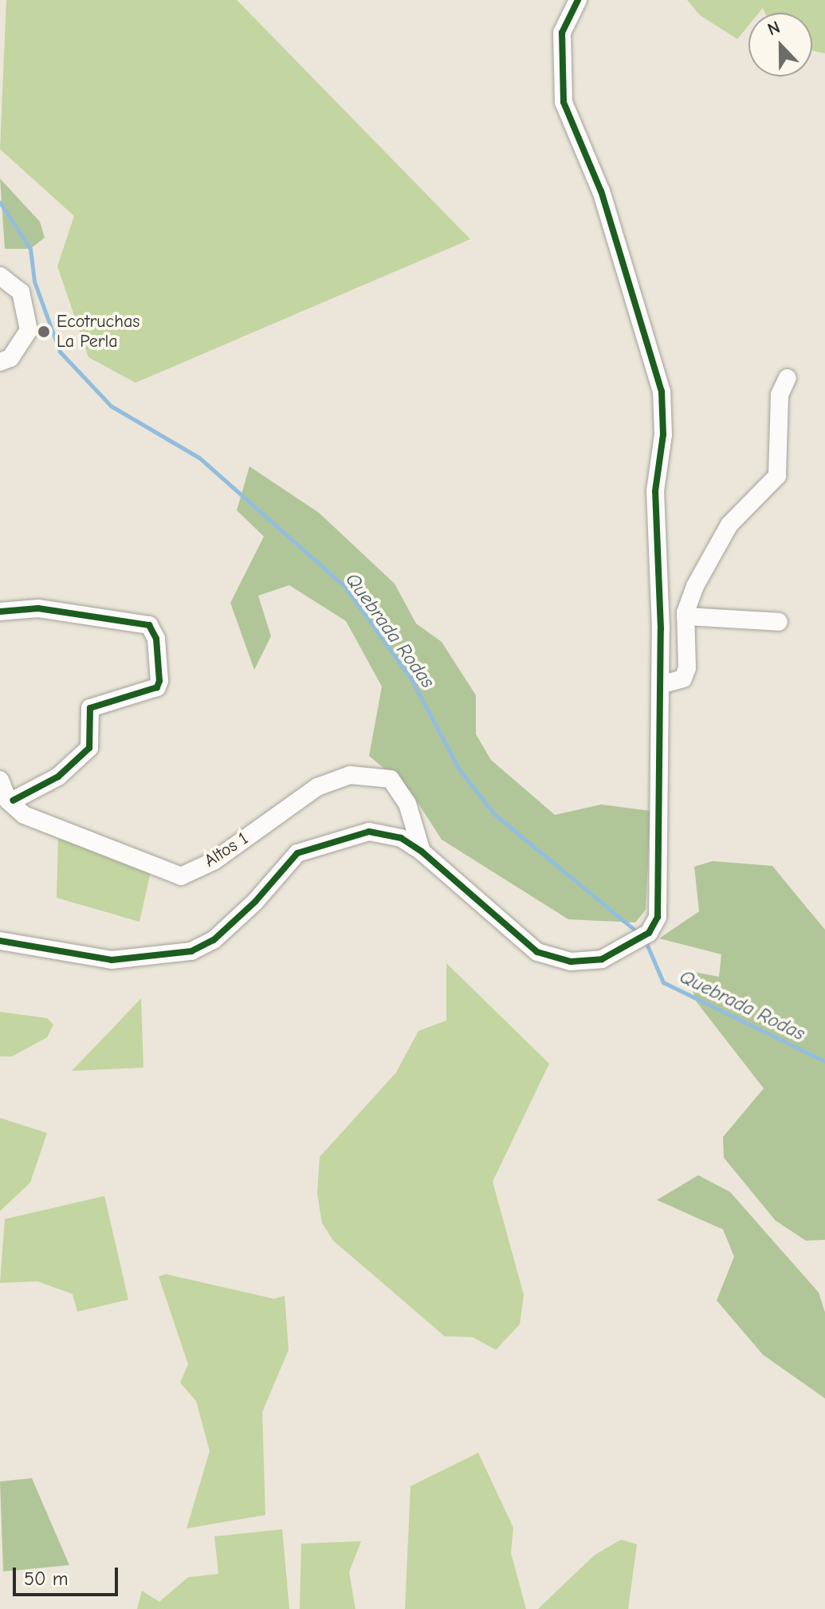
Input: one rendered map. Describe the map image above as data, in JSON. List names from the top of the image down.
{
  "streets": {
    "street": ["Altos 1"]
  },
  "water": ["Quebrada Rodas"],
  "places": ["Ecotruchas La Perla"],
  "scale_bar": "50 m",
  "north": "top"
}
